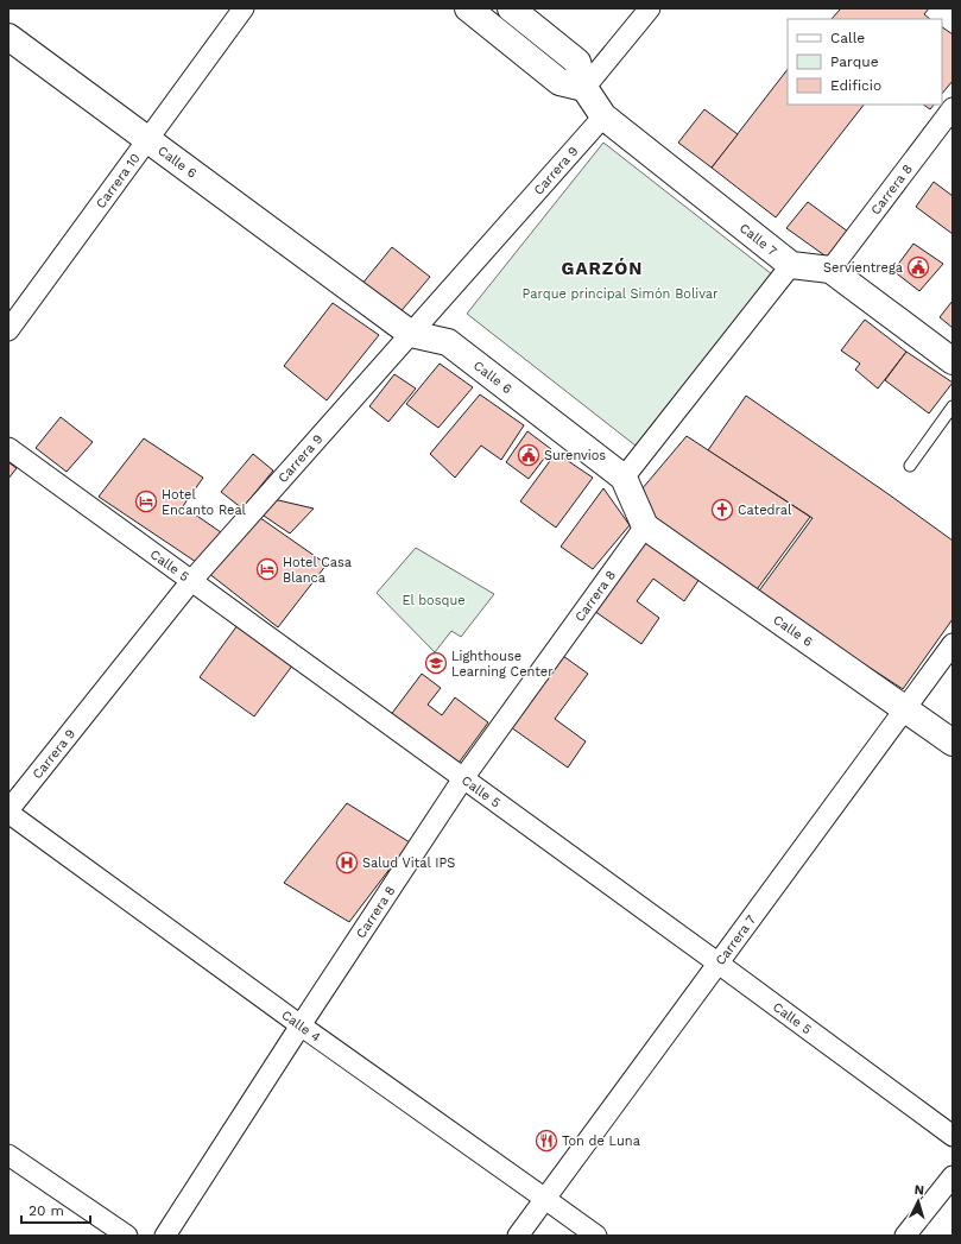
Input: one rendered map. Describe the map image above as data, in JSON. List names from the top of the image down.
{
  "streets": {
    "street": [
      "Calle 6",
      "Carrera 9",
      "Carrera 10",
      "Carrera 8",
      "Calle 7",
      "Calle 5",
      "Carrera 7",
      "Calle 4"
    ]
  },
  "crossings": [
    ["Calle 6", "Carrera 9"],
    ["Calle 6", "Carrera 10"],
    ["Calle 6", "Carrera 8"],
    ["Calle 6", "Carrera 7"],
    ["Carrera 9", "Calle 7"],
    ["Carrera 9", "Calle 5"],
    ["Carrera 9", "Calle 4"],
    ["Carrera 8", "Calle 5"],
    ["Carrera 8", "Calle 4"],
    ["Calle 5", "Carrera 7"],
    ["Carrera 7", "Calle 4"]
  ],
  "districts": ["GARZÓN"],
  "parks": ["Parque principal Simón Bolivar", "El bosque"],
  "places": {
    "public building": ["Servientrega", "Surenvios"],
    "hotel": ["Hotel Encanto Real", "Hotel Casa Blanca"],
    "church": ["Catedral"],
    "school or university": ["Lighthouse Learning Center"],
    "hospital": ["Salud Vital IPS"],
    "restaurant": ["Ton de Luna"]
  },
  "legend": ["Calle", "Parque", "Edificio"],
  "scale_bar": "20 m",
  "north": "top"
}
